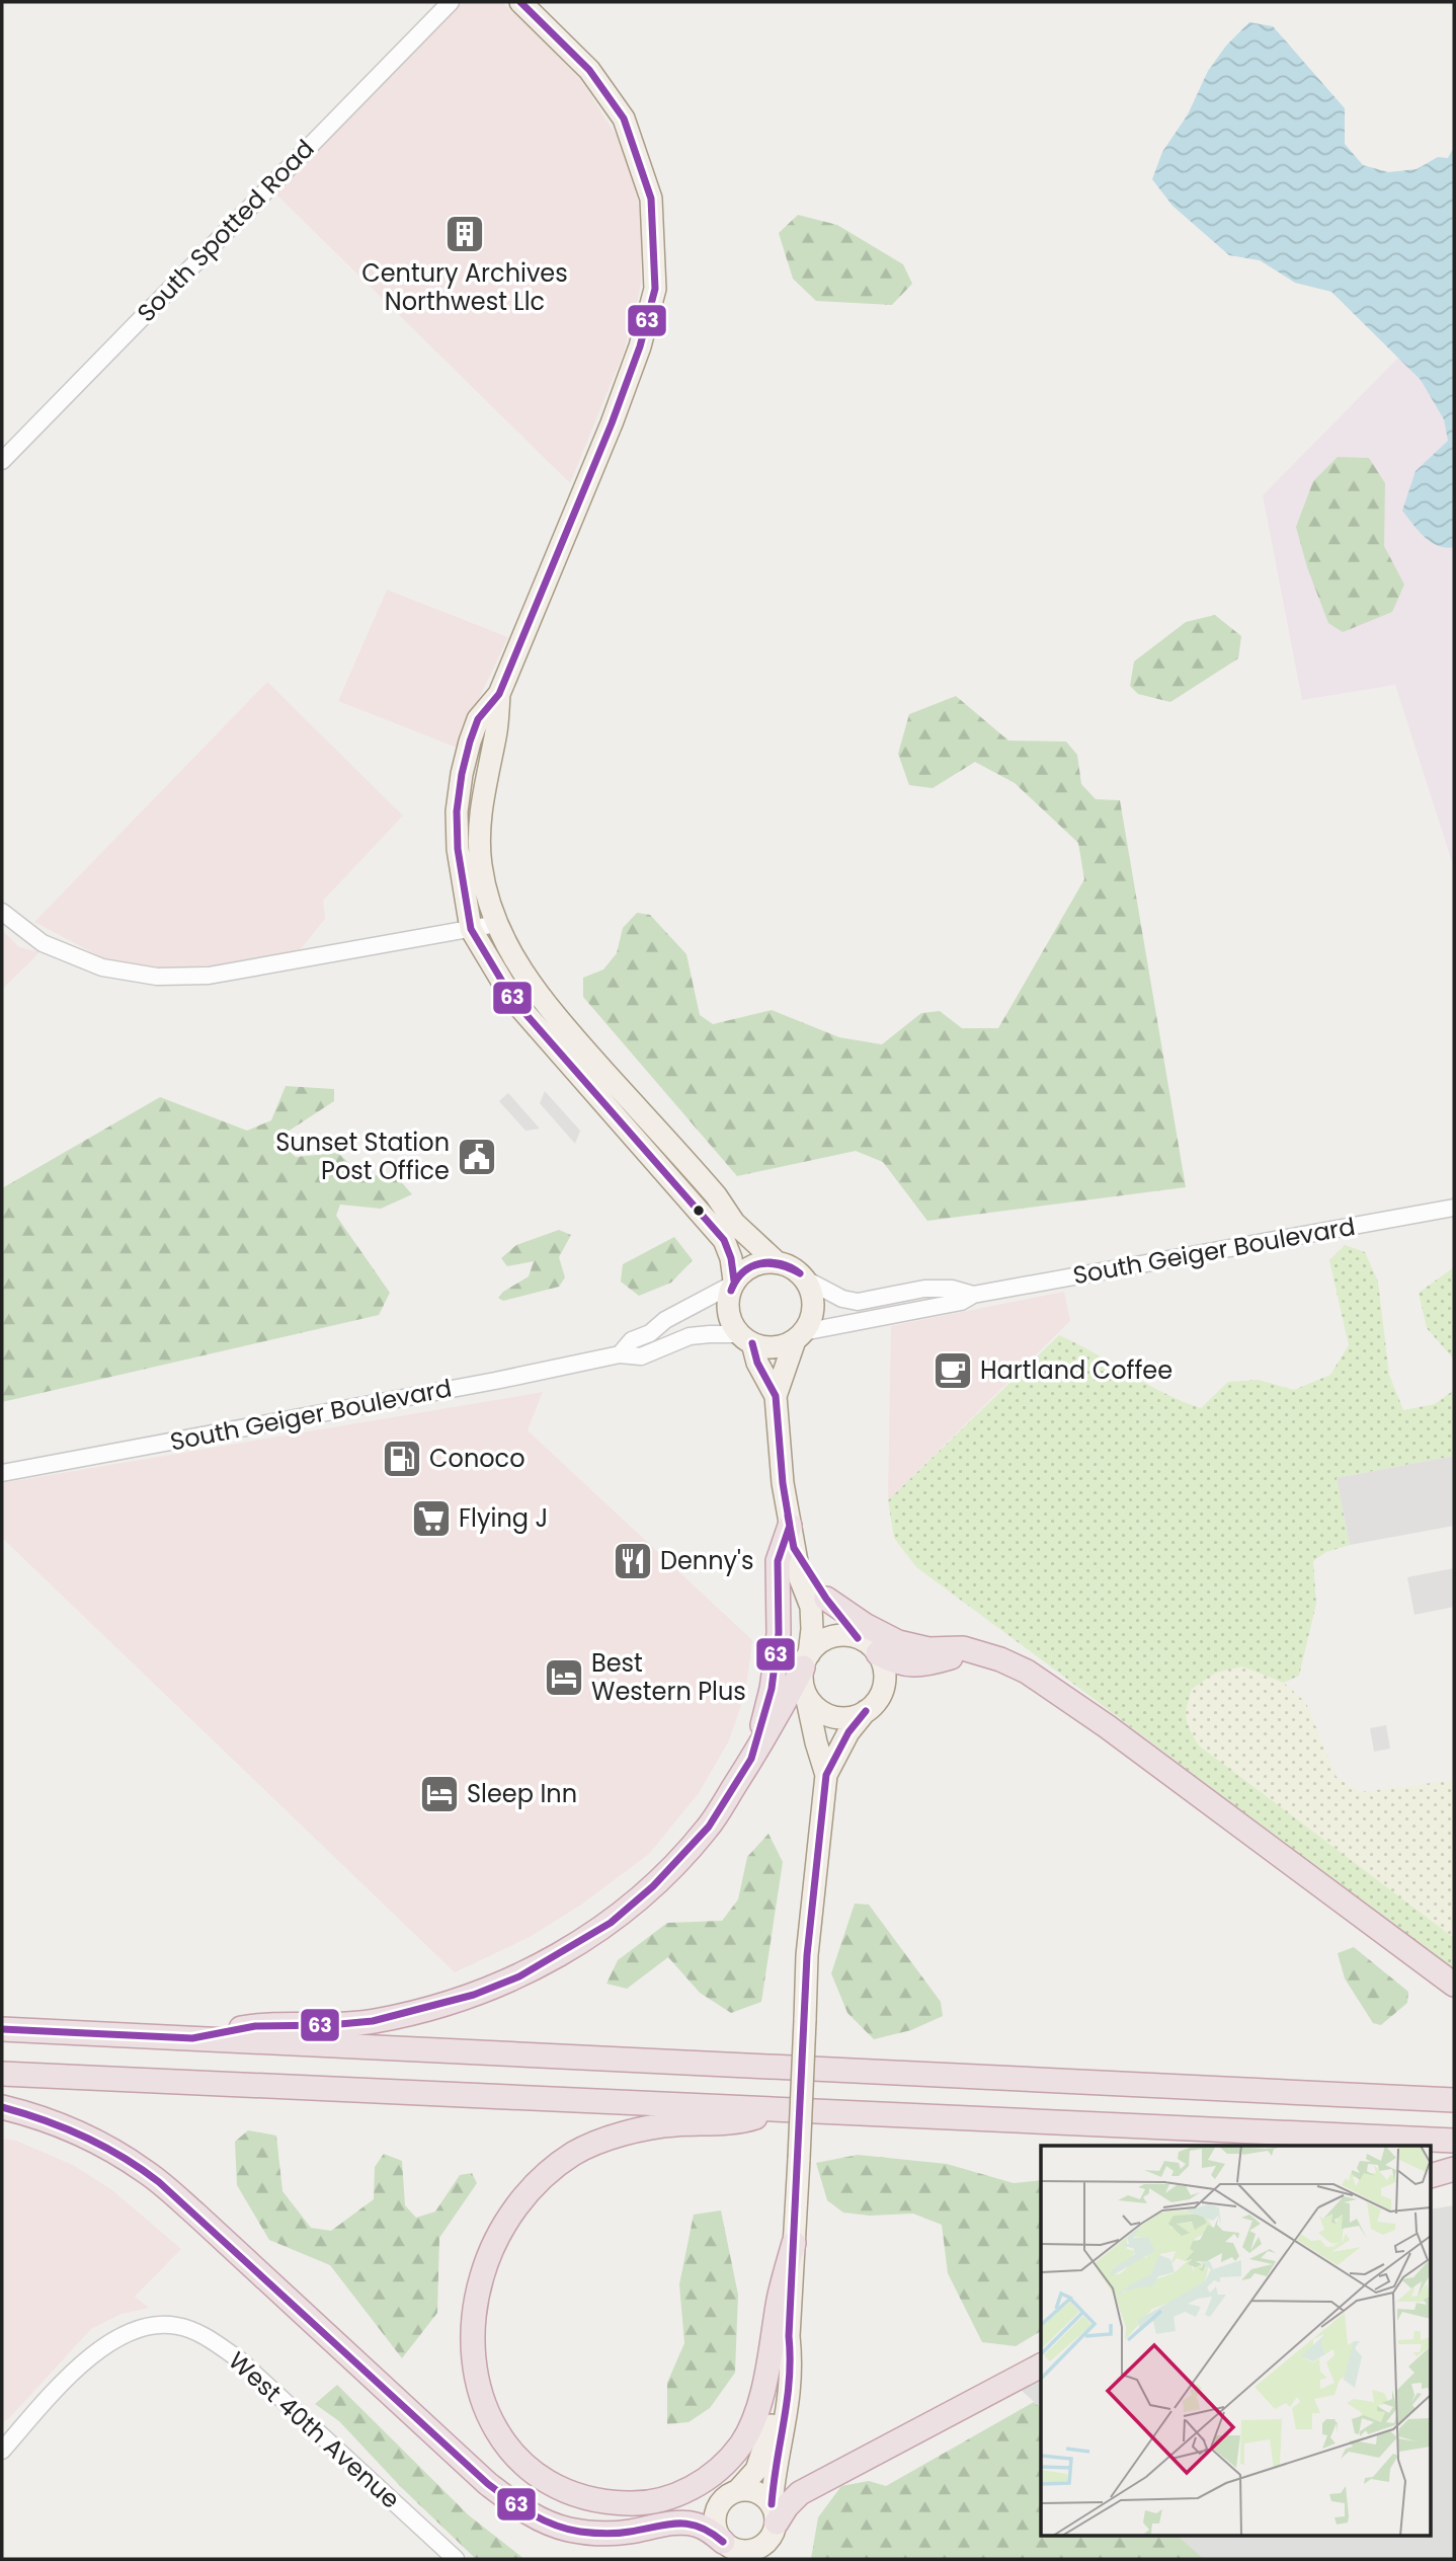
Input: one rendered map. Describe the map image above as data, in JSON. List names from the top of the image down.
{
  "streets": {
    "street": ["South Spotted Road", "South Geiger Boulevard", "West 40th Avenue"]
  },
  "places": {
    "building": ["Century Archives Northwest Llc"],
    "public building": ["Sunset Station Post Office"],
    "cafe": ["Hartland Coffee"],
    "fuel station": ["Conoco"],
    "supermarket": ["Flying J"],
    "restaurant": ["Denny's"],
    "hotel": ["Best Western Plus", "Sleep Inn"]
  },
  "lines": ["transit line 63"]
}
